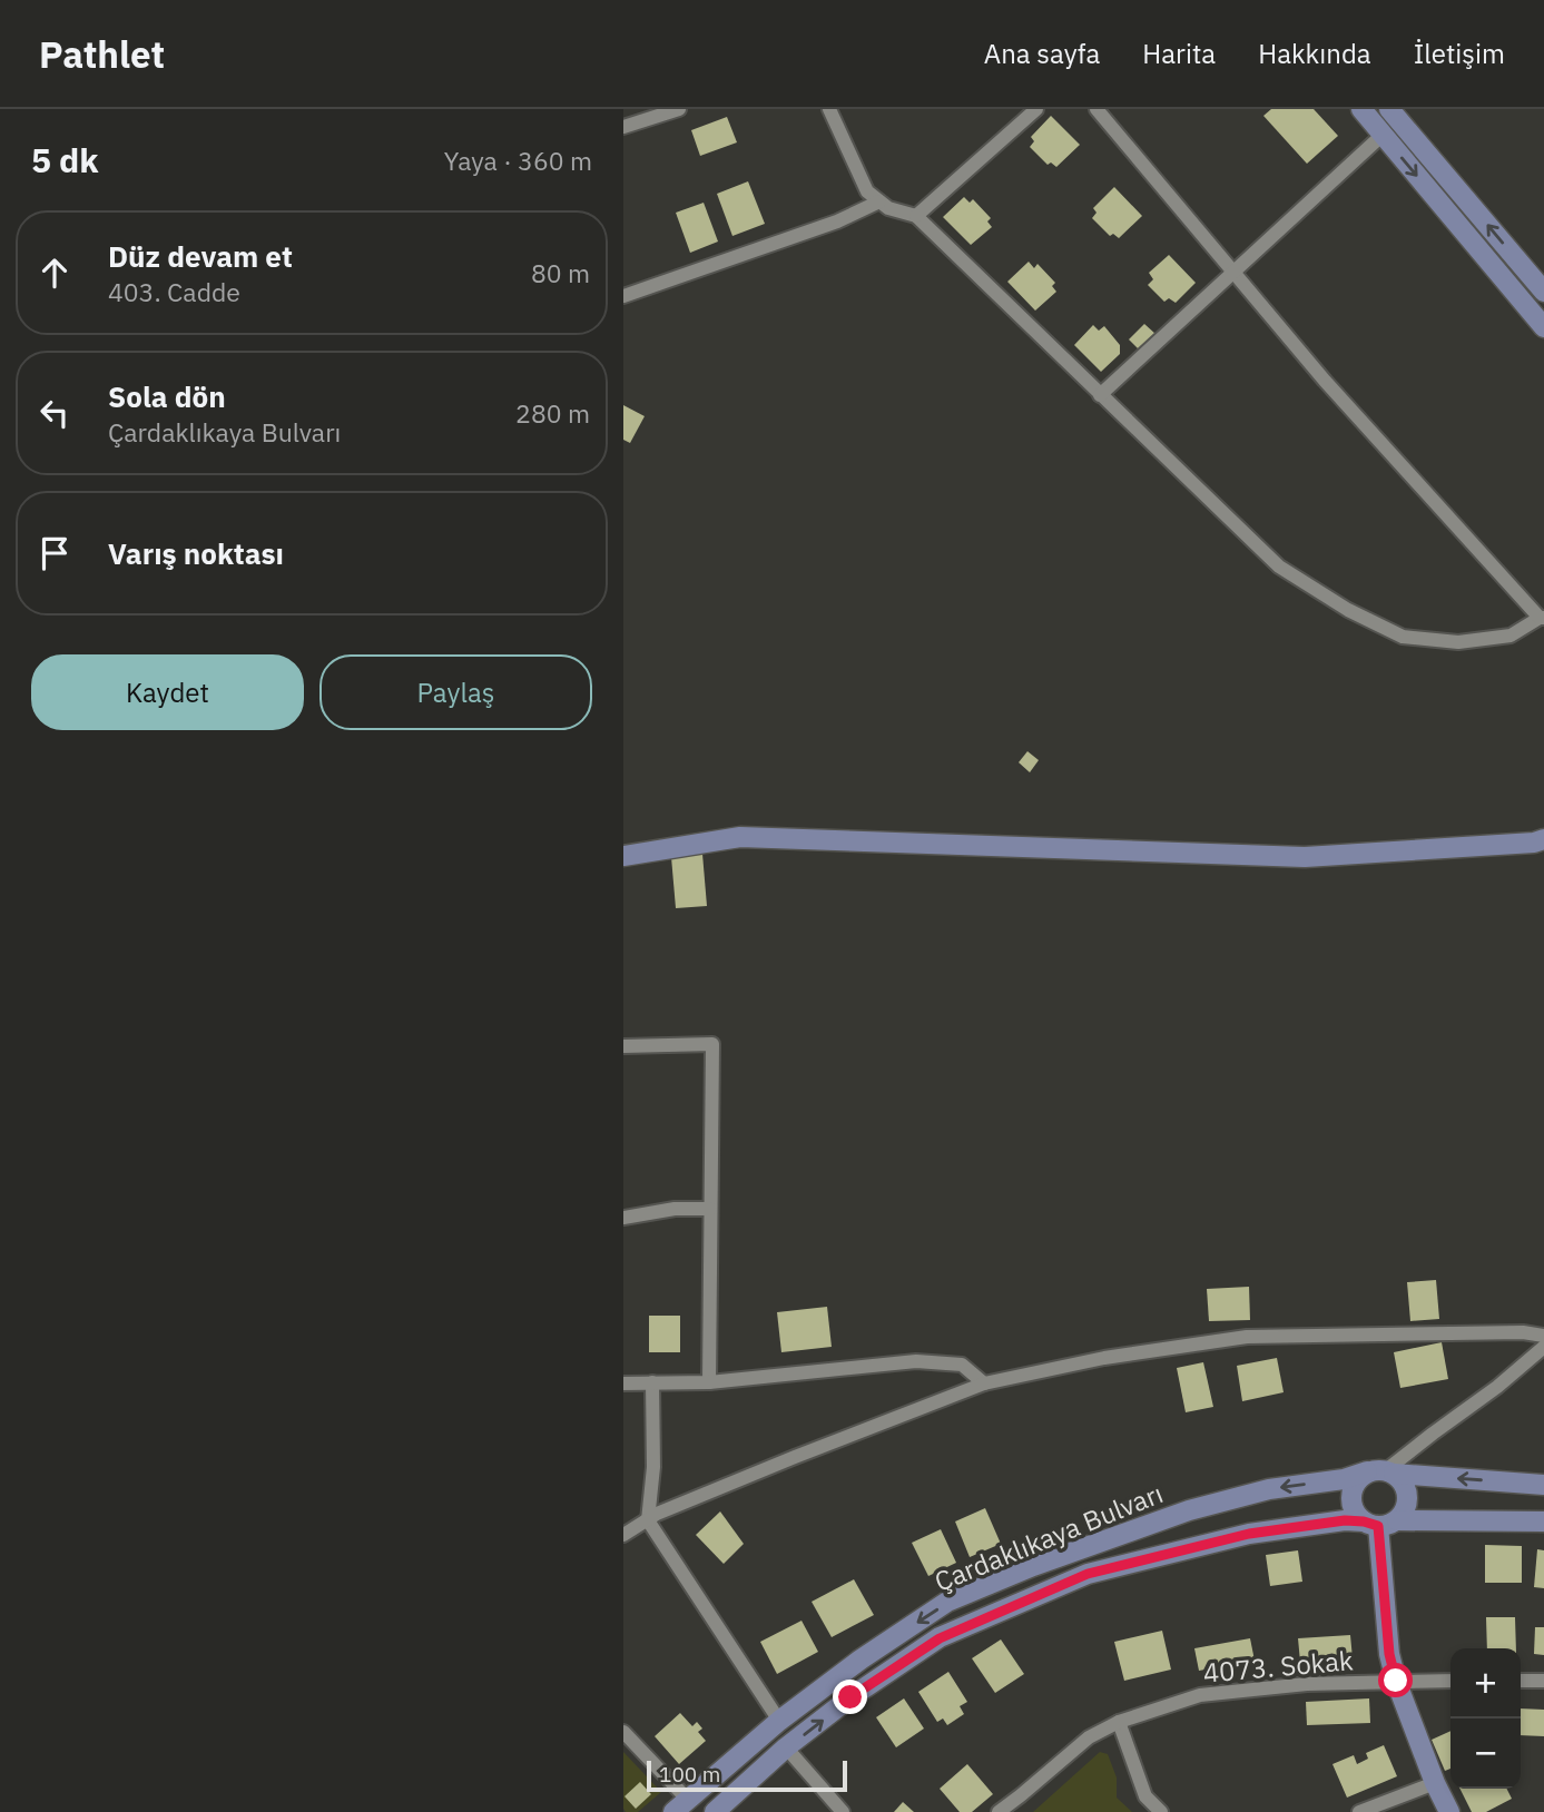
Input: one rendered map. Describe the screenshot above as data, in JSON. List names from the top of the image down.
{
  "streets": {
    "main road": ["Çardaklıkaya Bulvarı"],
    "street": ["4073. Sokak"]
  },
  "scale_bar": "100 m",
  "page": {
    "header": "Pathlet",
    "nav": [
      "Ana sayfa",
      "Harita",
      "Hakkında",
      "İletişim"
    ],
    "heading": ["5 dk", "Yaya · 360 m"],
    "list": [
      ["Düz devam et", "403. Cadde", "80 m"],
      ["Sola dön", "Çardaklıkaya Bulvarı", "280 m"],
      "Varış noktası"
    ],
    "buttons": ["Kaydet", "Paylaş"],
    "map_buttons": ["+", "−"],
    "scale": "100 m"
  }
}
